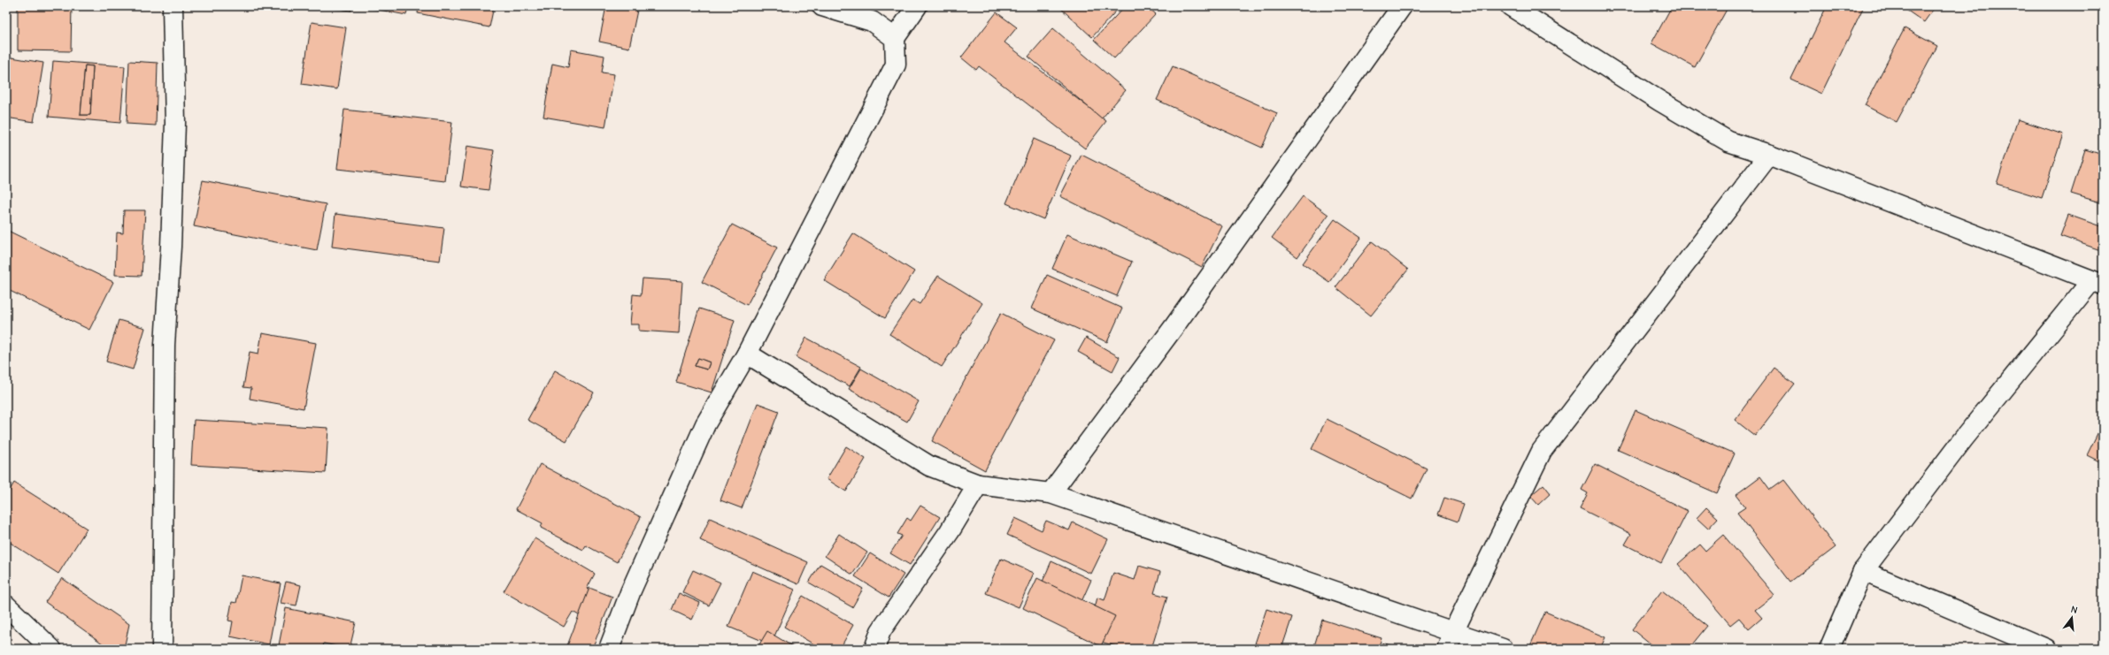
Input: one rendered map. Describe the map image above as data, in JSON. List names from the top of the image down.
{
  "north": "top"
}
